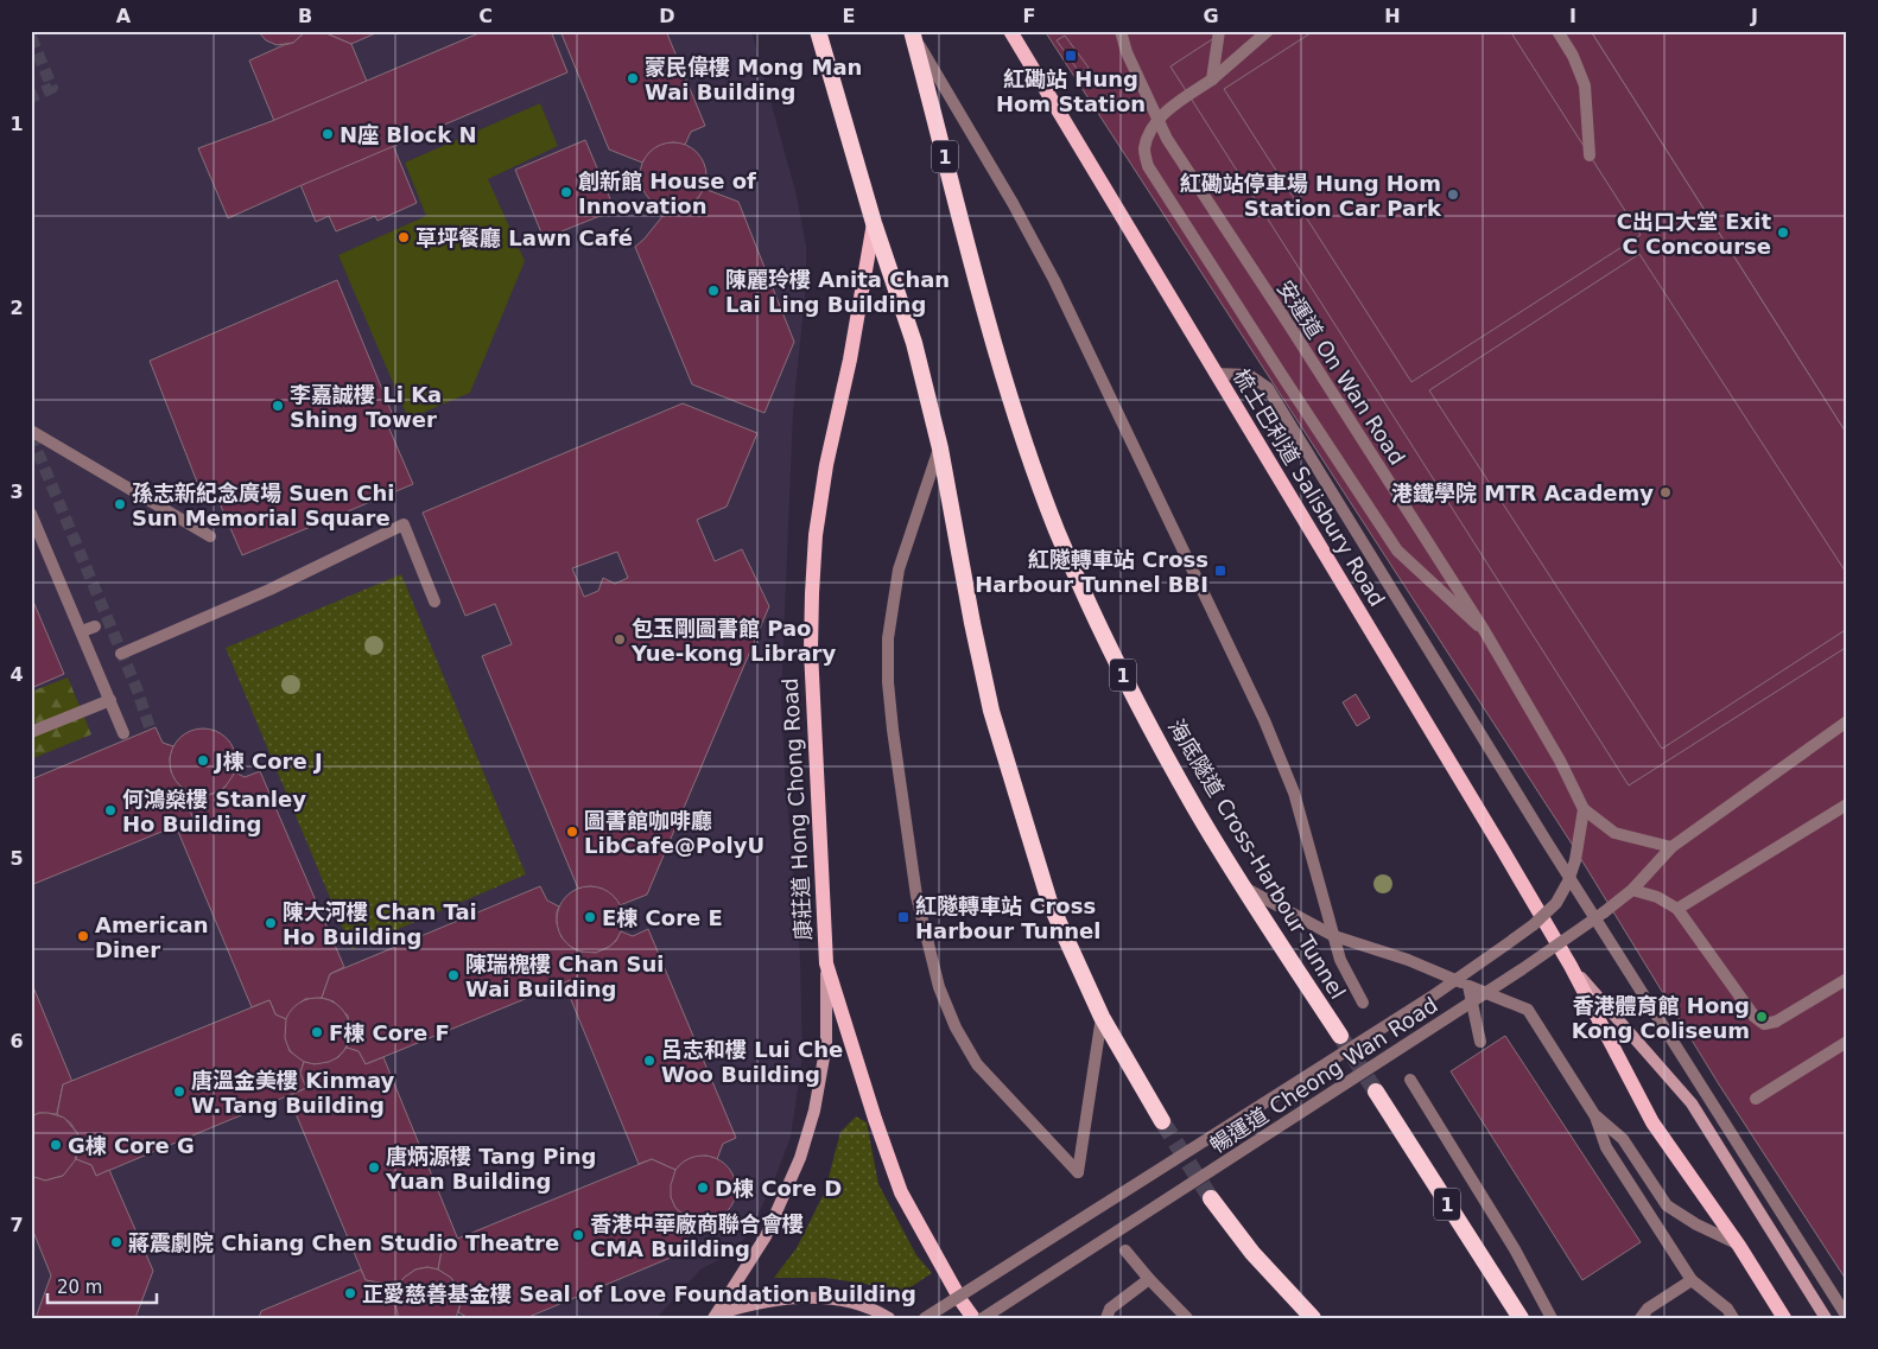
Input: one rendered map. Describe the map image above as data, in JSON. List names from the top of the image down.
{
  "streets": {
    "highway": ["1", "康莊道 Hong Chong Road", "海底隧道 Cross-Harbour Tunnel"],
    "main road": ["梳士巴利道 Salisbury Road"],
    "street": ["安運道 On Wan Road", "暢運道 Cheong Wan Road"]
  },
  "crossings": [
    ["安運道 On Wan Road", "暢運道 Cheong Wan Road"]
  ],
  "places": {
    "transit": ["紅磡站 Hung Hom Station", "紅隧轉車站 Cross Harbour Tunnel BBI", "紅隧轉車站 Cross Harbour Tunnel"],
    "other": [
      "蒙民偉樓 Mong Man Wai Building",
      "N座 Block N",
      "創新館 House of Innovation",
      "紅磡站停車場 Hung Hom Station Car Park",
      "C出口大堂 Exit C Concourse",
      "草坪餐廳 Lawn Café",
      "陳麗玲樓 Anita Chan Lai Ling Building",
      "李嘉誠樓 Li Ka Shing Tower",
      "港鐵學院 MTR Academy",
      "孫志新紀念廣場 Suen Chi Sun Memorial Square",
      "包玉剛圖書館 Pao Yue-kong Library",
      "J棟 Core J",
      "何鴻燊樓 Stanley Ho Building",
      "圖書館咖啡廳 LibCafe@PolyU",
      "E棟 Core E",
      "陳大河樓 Chan Tai Ho Building",
      "American Diner",
      "陳瑞槐樓 Chan Sui Wai Building",
      "香港體育館 Hong Kong Coliseum",
      "F棟 Core F",
      "呂志和樓 Lui Che Woo Building",
      "唐溫金美樓 Kinmay W.Tang Building",
      "G棟 Core G",
      "唐炳源樓 Tang Ping Yuan Building",
      "D棟 Core D",
      "香港中華廠商聯合會樓 CMA Building",
      "蔣震劇院 Chiang Chen Studio Theatre",
      "正愛慈善基金樓 Seal of Love Foundation Building"
    ]
  },
  "scale_bar": "20 m",
  "grid": {
    "columns": [
      "A",
      "B",
      "C",
      "D",
      "E",
      "F",
      "G",
      "H",
      "I",
      "J"
    ],
    "rows": [
      "1",
      "2",
      "3",
      "4",
      "5",
      "6",
      "7"
    ]
  }
}
